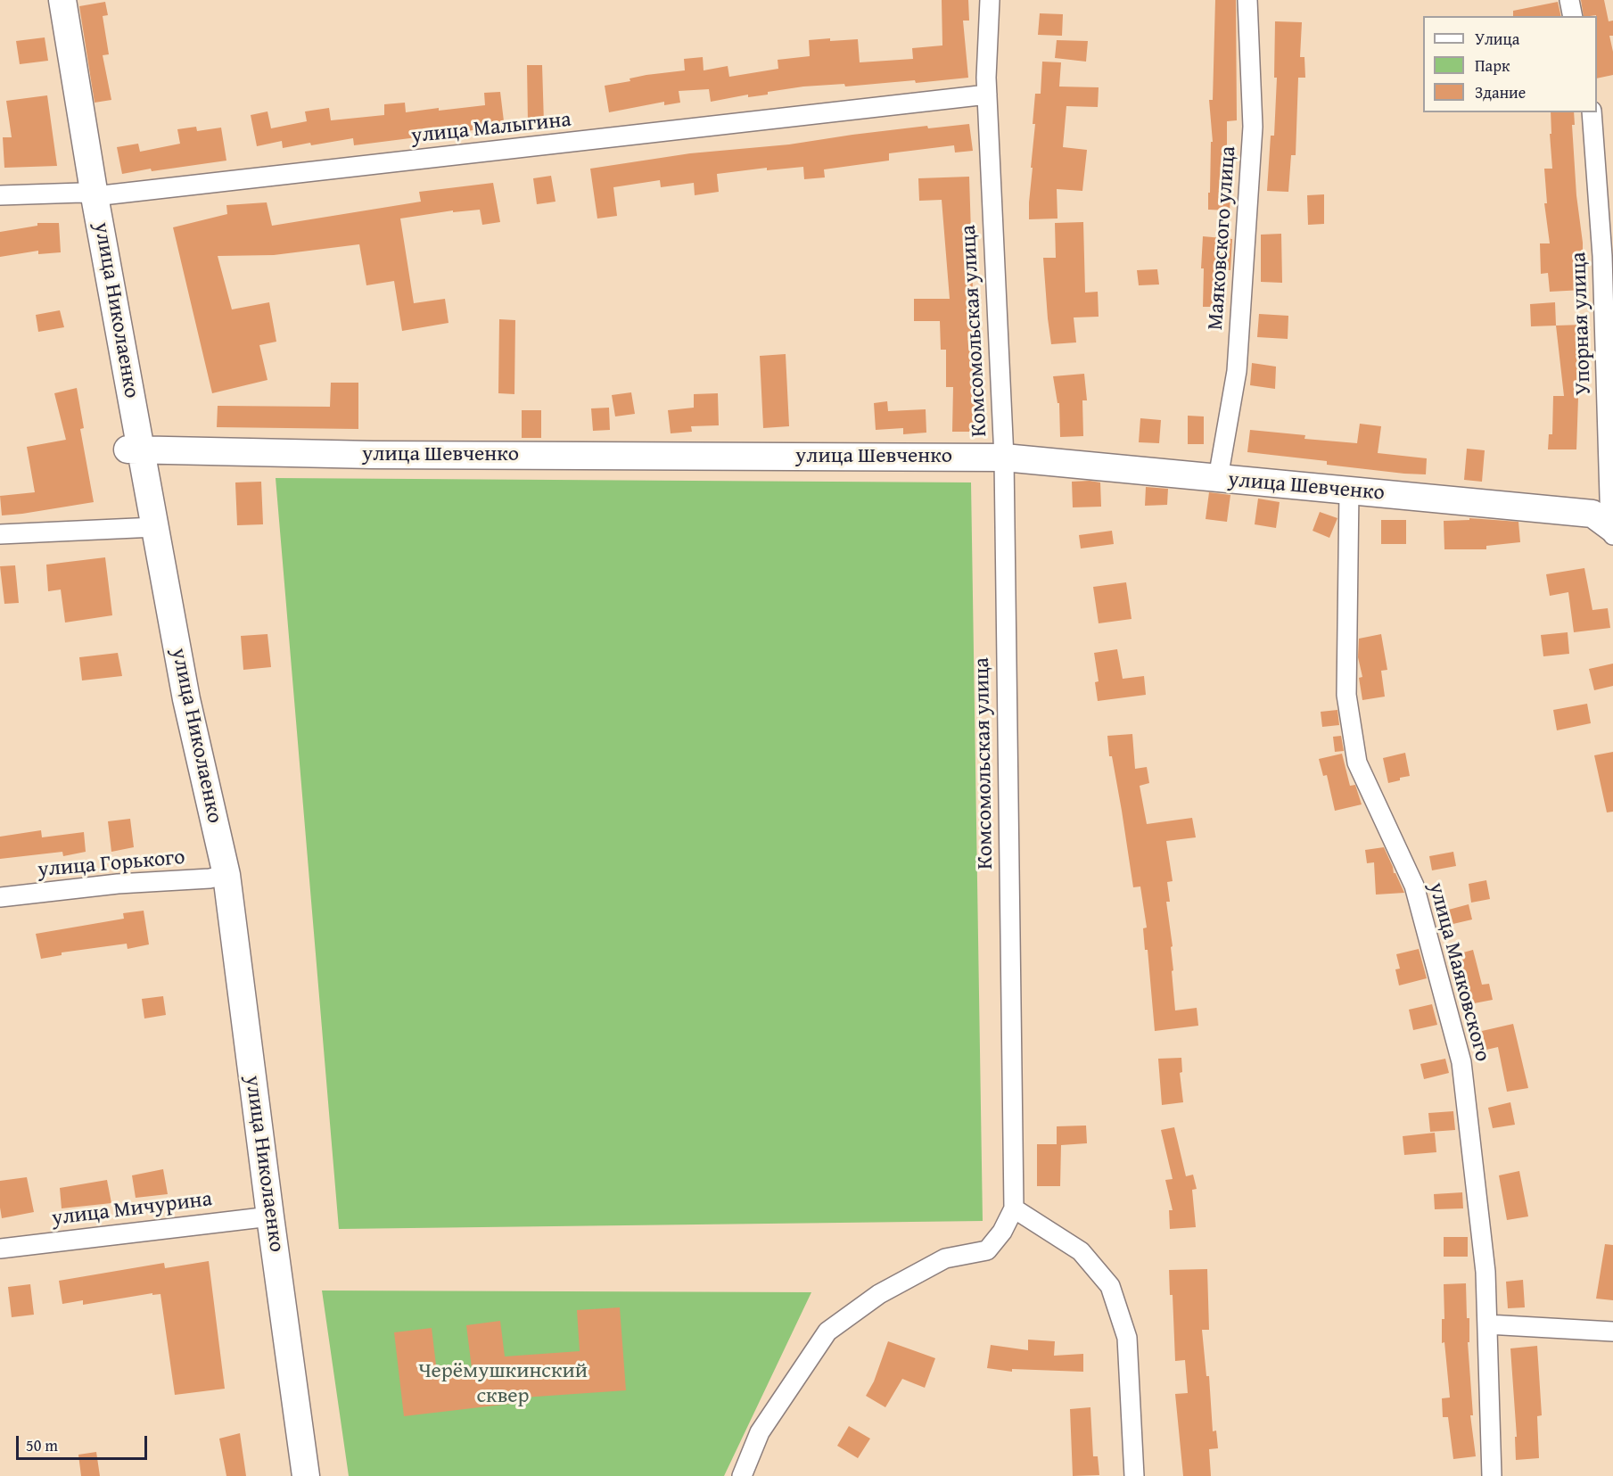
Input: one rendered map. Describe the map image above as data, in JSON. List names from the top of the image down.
{
  "streets": {
    "main road": ["улица Николаенко", "улица Шевченко"],
    "street": [
      "улица Малыгина",
      "Маяковского улица",
      "Упорная улица",
      "Комсомольская улица",
      "улица Горького",
      "улица Маяковского",
      "улица Мичурина"
    ]
  },
  "crossings": [
    ["улица Малыгина", "улица Николаенко"],
    ["улица Малыгина", "Комсомольская улица"],
    ["Маяковского улица", "улица Шевченко"],
    ["улица Николаенко", "улица Шевченко"],
    ["улица Николаенко", "улица Горького"],
    ["улица Николаенко", "улица Мичурина"],
    ["Упорная улица", "улица Шевченко"],
    ["Комсомольская улица", "улица Шевченко"],
    ["улица Шевченко", "улица Маяковского"]
  ],
  "parks": ["Черёмушкинский сквер"],
  "legend": ["Улица", "Парк", "Здание"],
  "scale_bar": "50 m"
}
